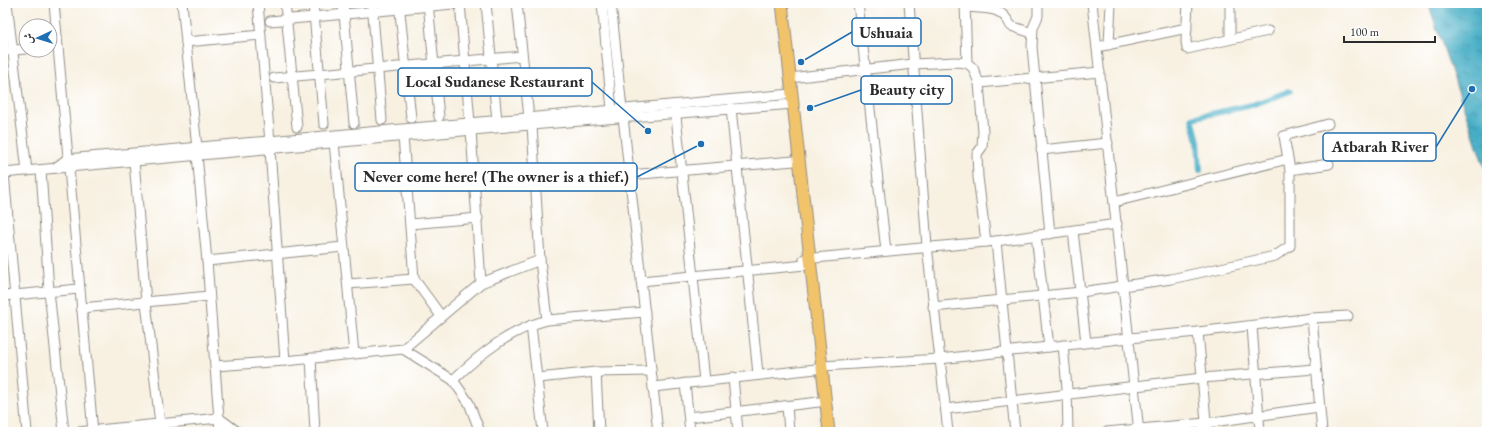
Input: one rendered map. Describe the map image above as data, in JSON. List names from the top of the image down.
{
  "places": [
    "Ushuaia",
    "Atbarah River",
    "Beauty city",
    "Local Sudanese Restaurant",
    "Never come here! (The owner is a thief.)"
  ],
  "scale_bar": "100 m",
  "north": "left"
}
